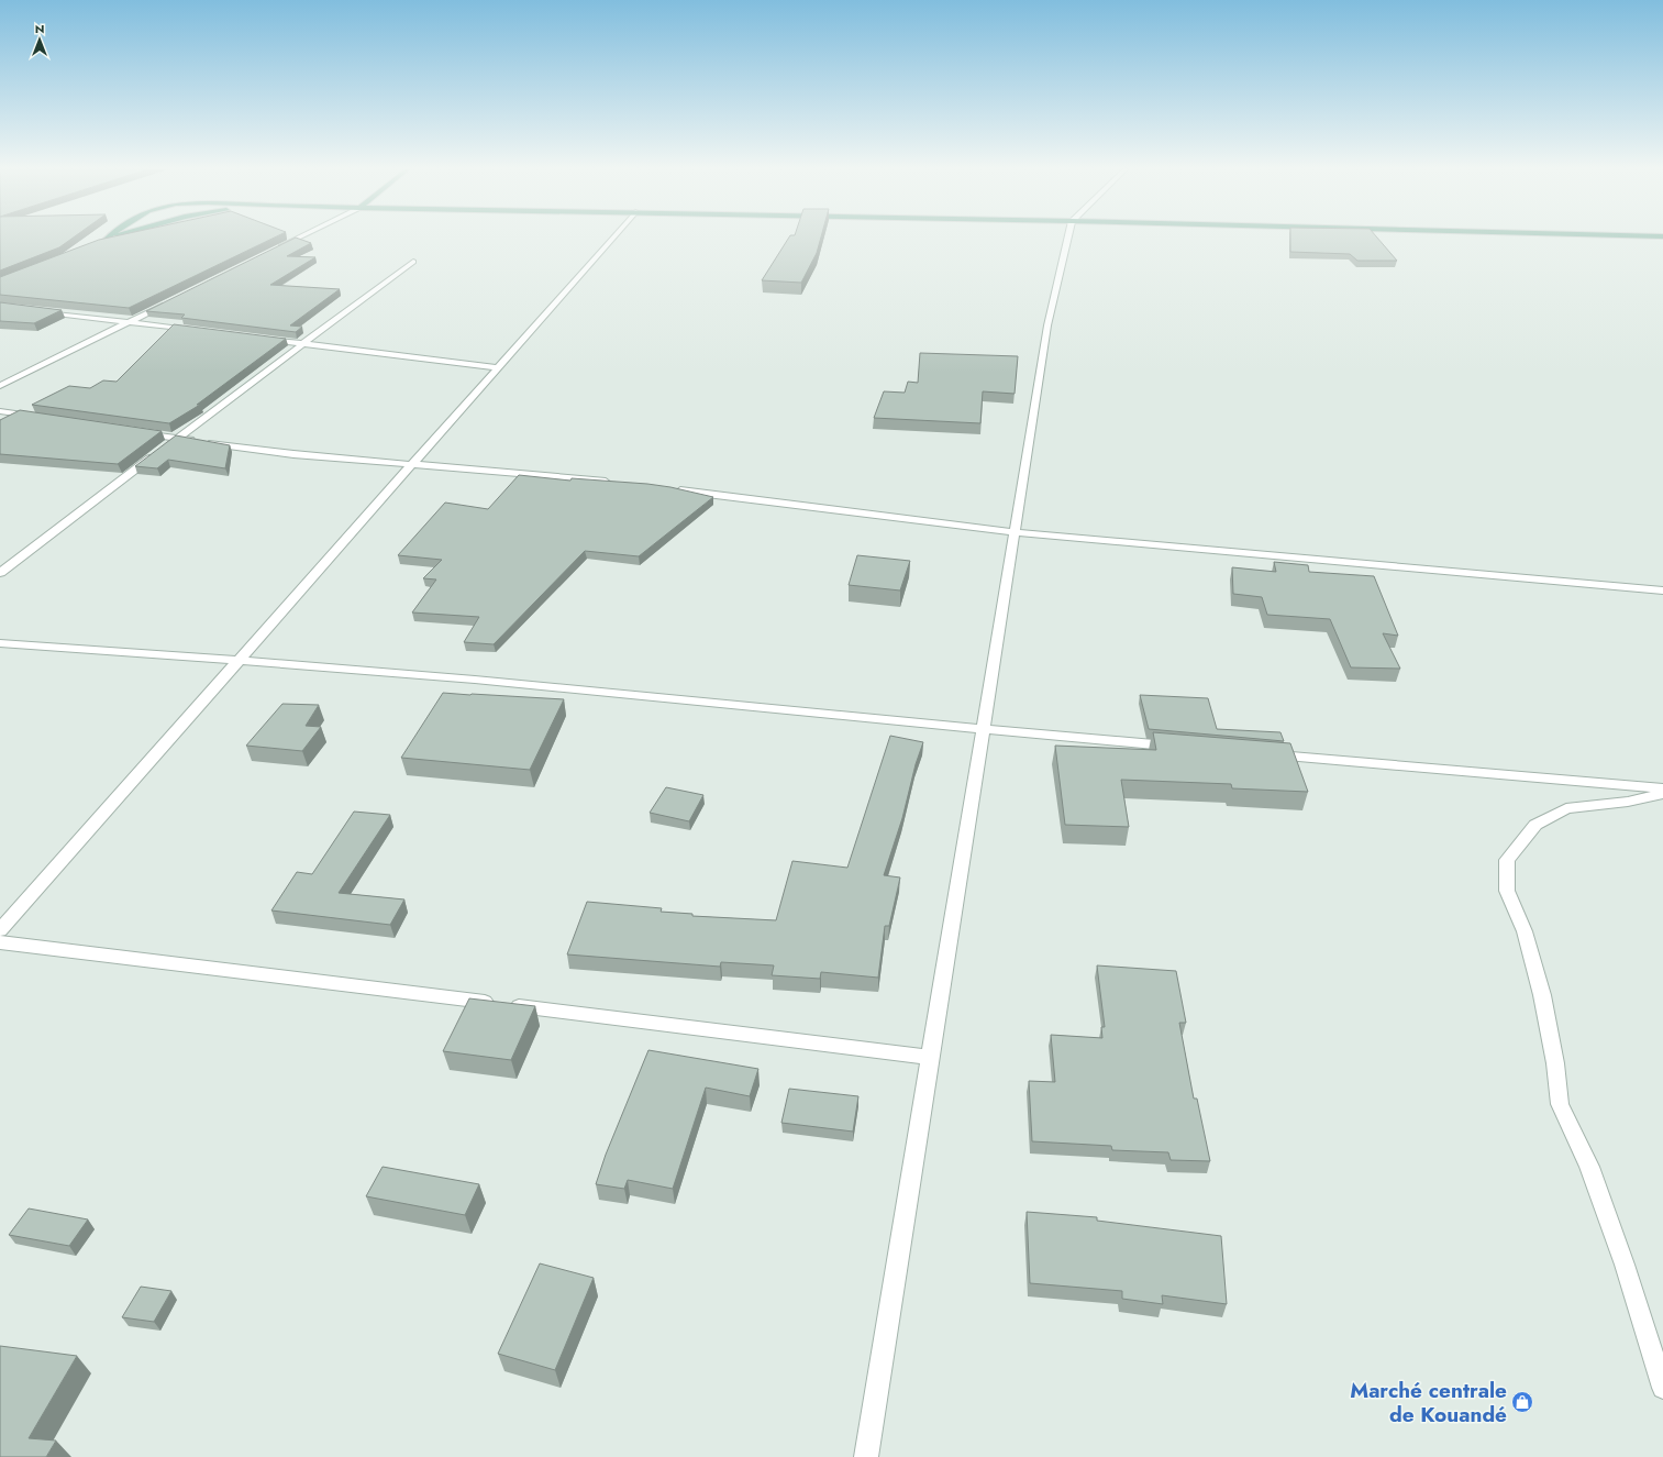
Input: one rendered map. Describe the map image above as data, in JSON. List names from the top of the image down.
{
  "places": {
    "shop": ["Marché centrale de Kouandé"]
  },
  "north": "top"
}
